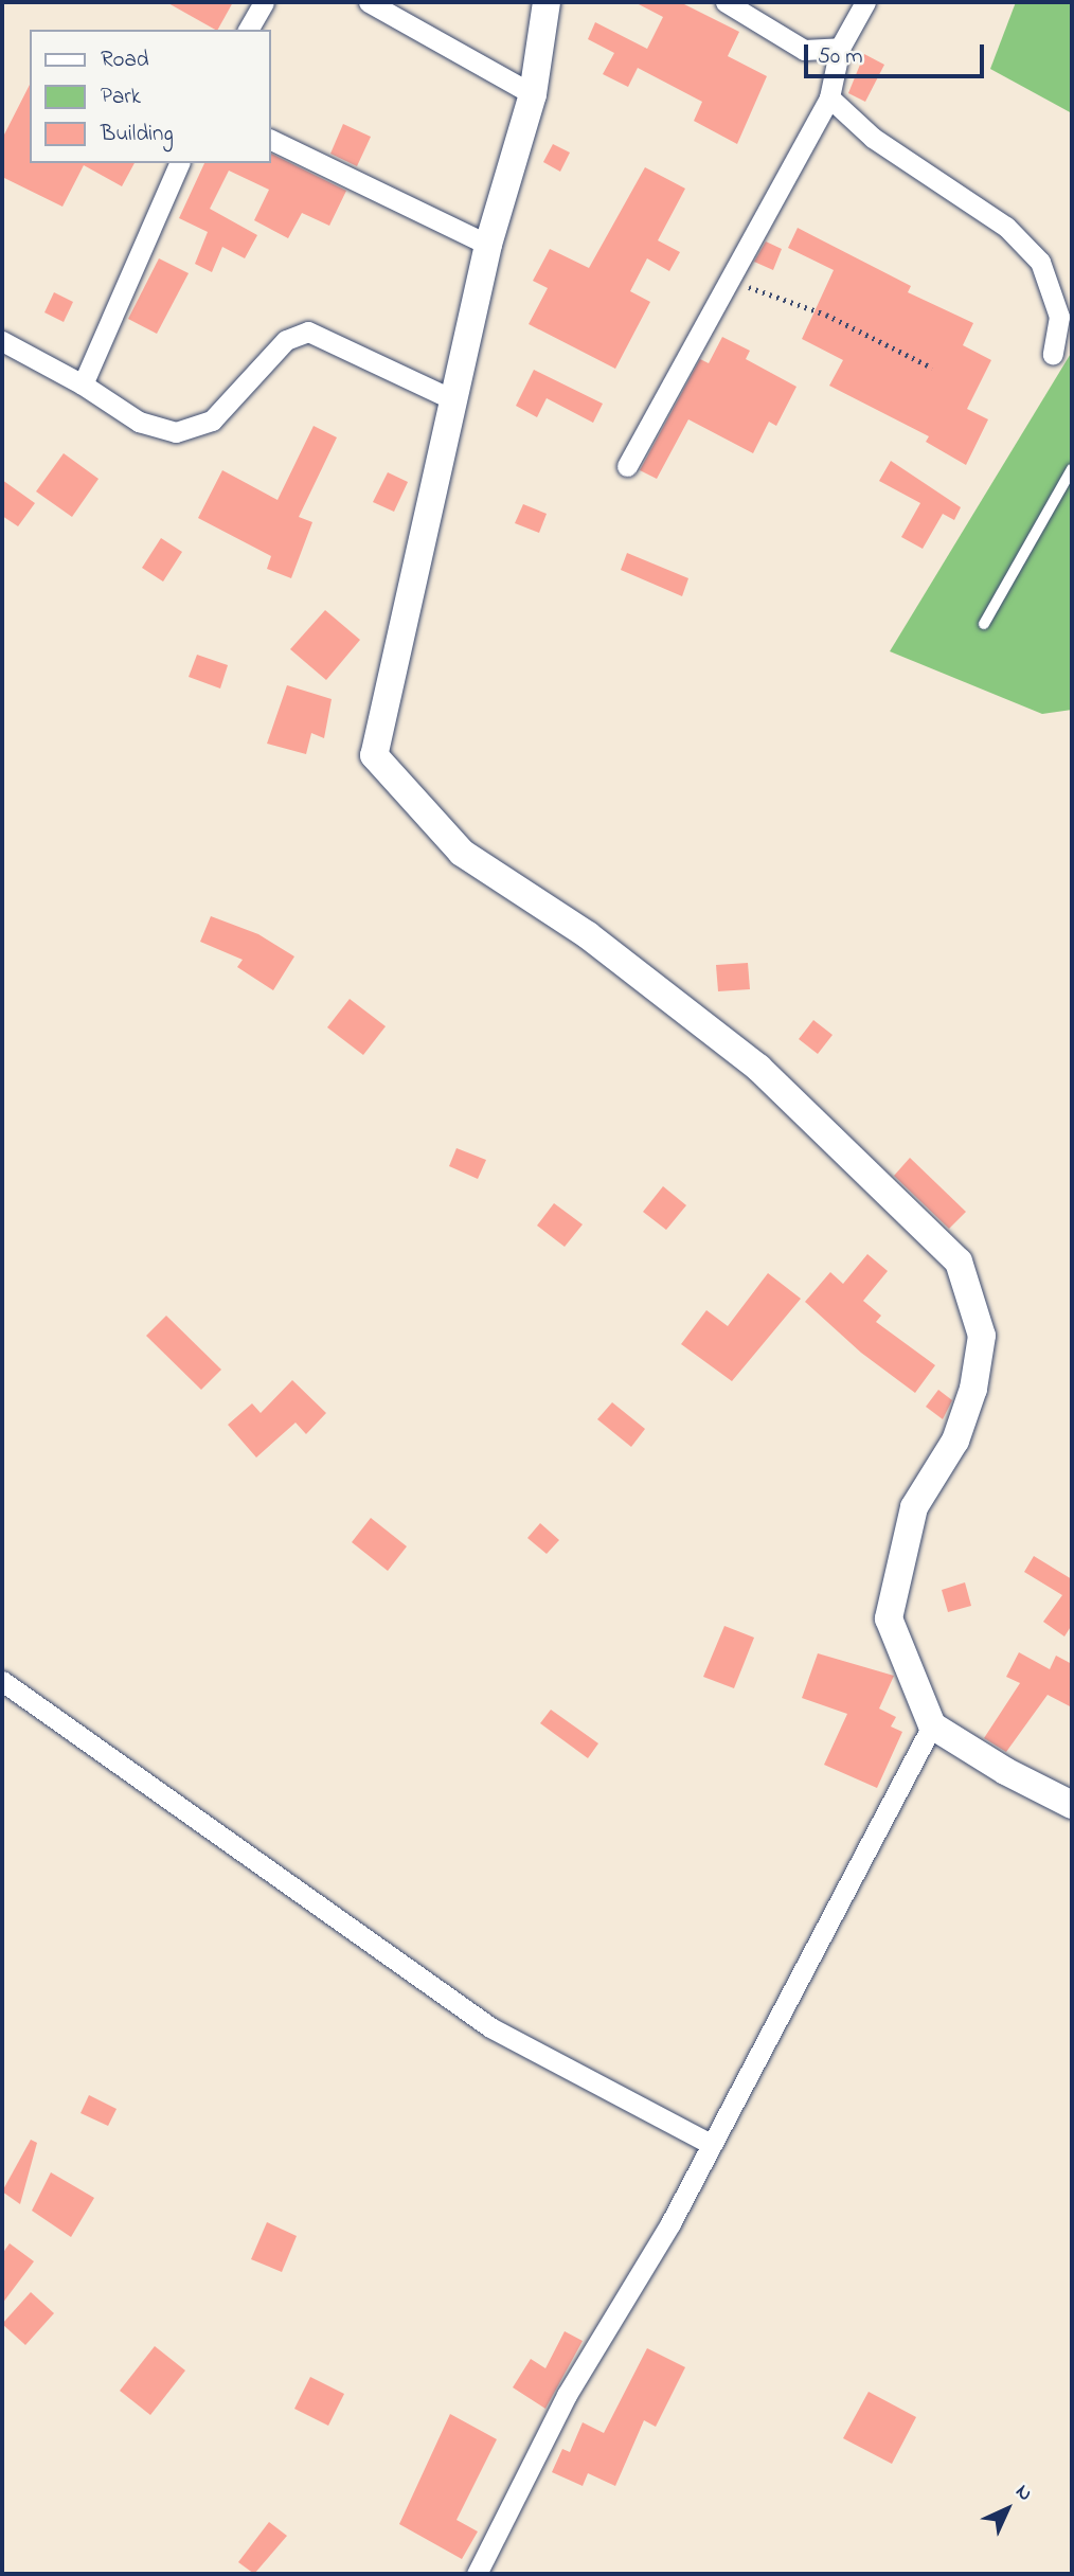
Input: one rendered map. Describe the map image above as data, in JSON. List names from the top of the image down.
{
  "legend": ["Road", "Park", "Building"],
  "scale_bar": "50 m",
  "north": "top right"
}
